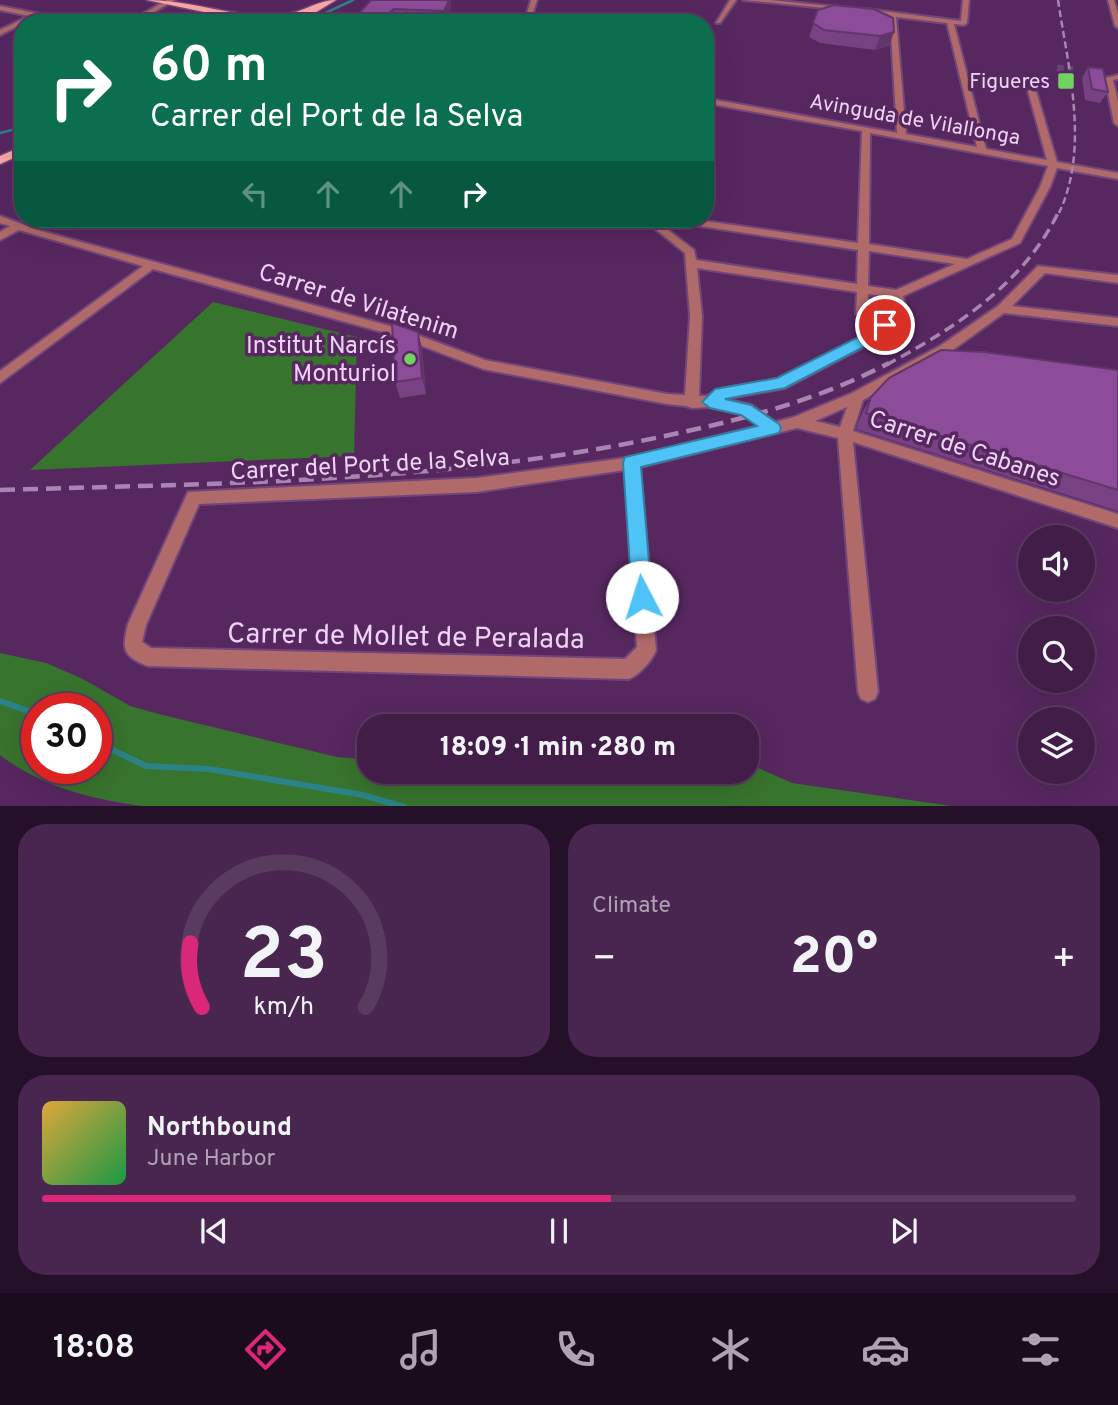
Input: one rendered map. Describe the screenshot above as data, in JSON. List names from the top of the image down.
{
  "streets": {
    "street": [
      "Avinguda de Vilallonga",
      "Carrer de Vilatenim",
      "Carrer de Cabanes",
      "Carrer del Port de la Selva",
      "Carrer de Mollet de Peralada"
    ]
  },
  "crossings": [
    ["Carrer de Vilatenim", "Carrer del Port de la Selva"],
    ["Carrer de Cabanes", "Carrer del Port de la Selva"],
    ["Carrer del Port de la Selva", "Carrer de Mollet de Peralada"]
  ],
  "places": {
    "transit": ["Figueres"],
    "other": ["Institut Narcís Monturiol"]
  },
  "page": {
    "turn": ["60 m", "Carrer del Port de la Selva"],
    "limit": "30",
    "trip": "18:09 · 1 min · 280 m",
    "tile": "Climate",
    "heat": ["−", "20°", "+"],
    "song": ["Northbound", "June Harbor"],
    "tabs": "18:08",
    "gauge": ["23", "km/h"]
  }
}
